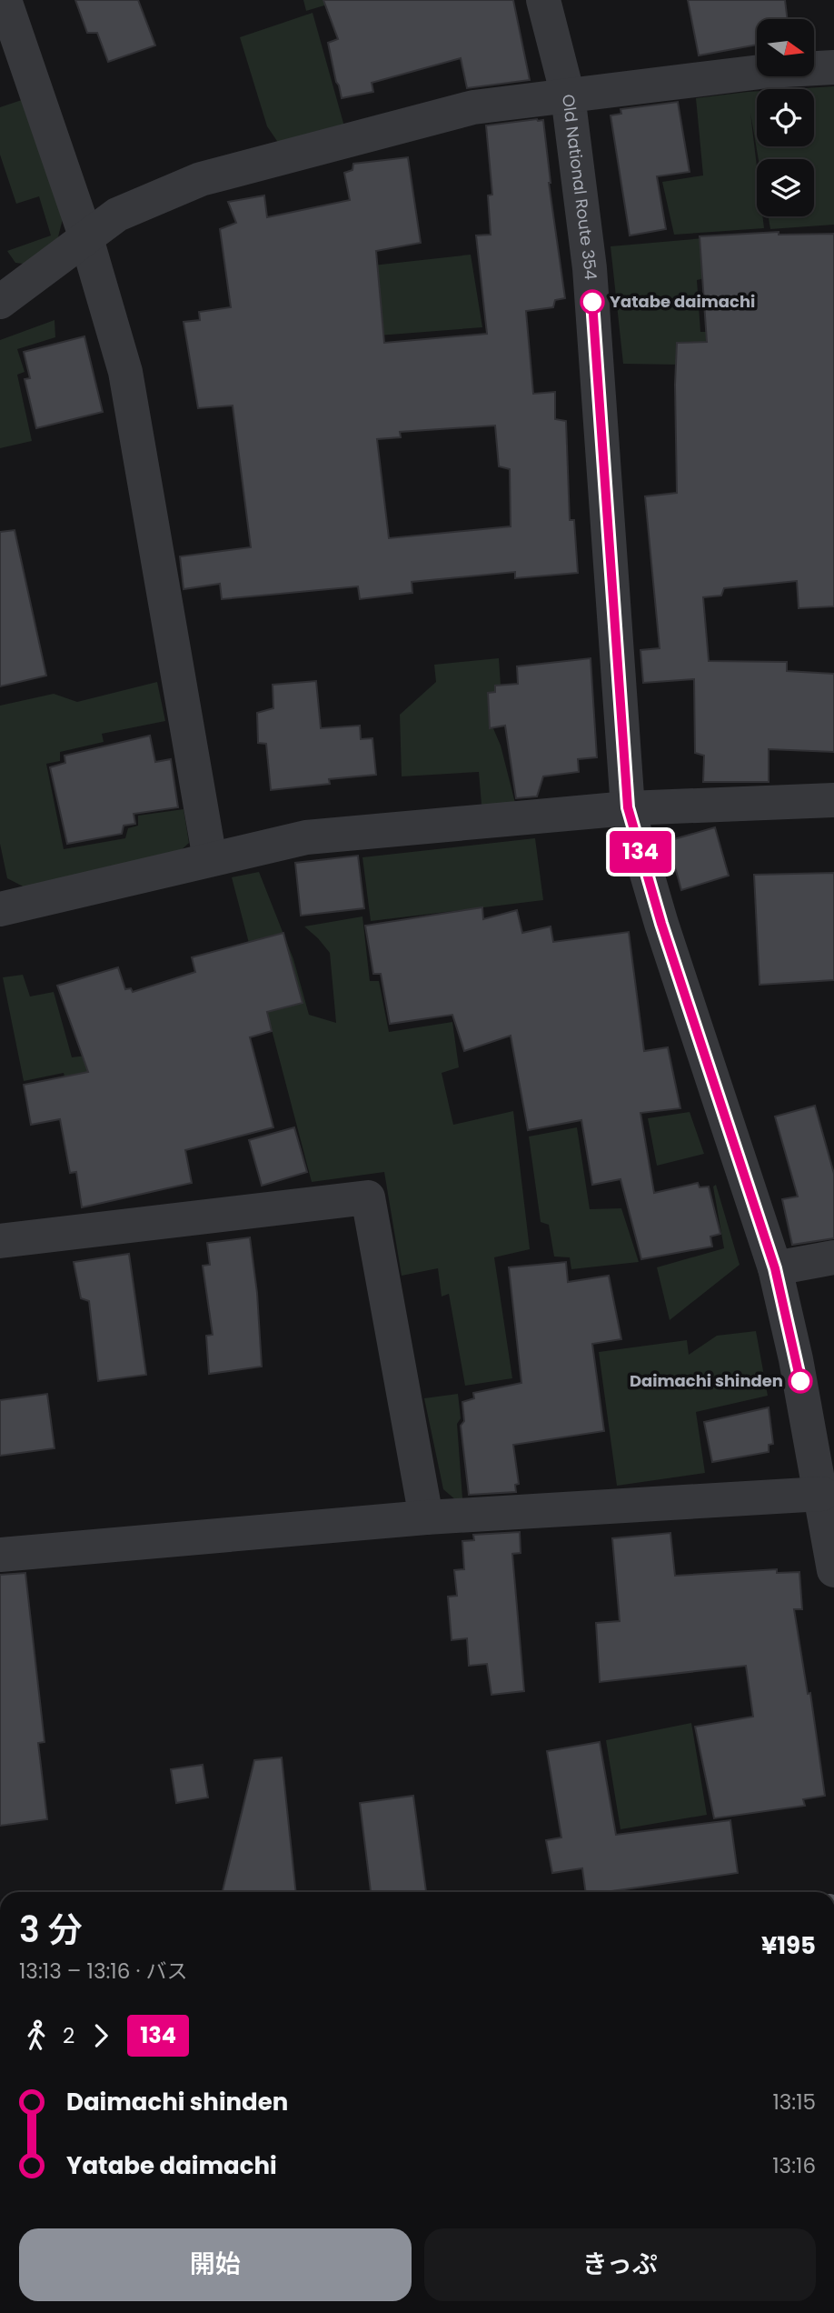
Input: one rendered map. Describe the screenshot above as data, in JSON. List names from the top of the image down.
{
  "streets": {
    "street": ["Old National Route 354"]
  },
  "places": ["Yatabe daimachi", "Daimachi shinden"],
  "lines": ["bus line 134"],
  "north": "right",
  "page": {
    "on_map": "134",
    "heading": ["3 分", "13:13 – 13:16 · バス", "¥195"],
    "legs": ["2", "134"],
    "list": [
      {
        "name": "Daimachi shinden",
        "value": "13:15"
      },
      {
        "name": "Yatabe daimachi",
        "value": "13:16"
      }
    ],
    "buttons": ["開始", "きっぷ"]
  }
}
